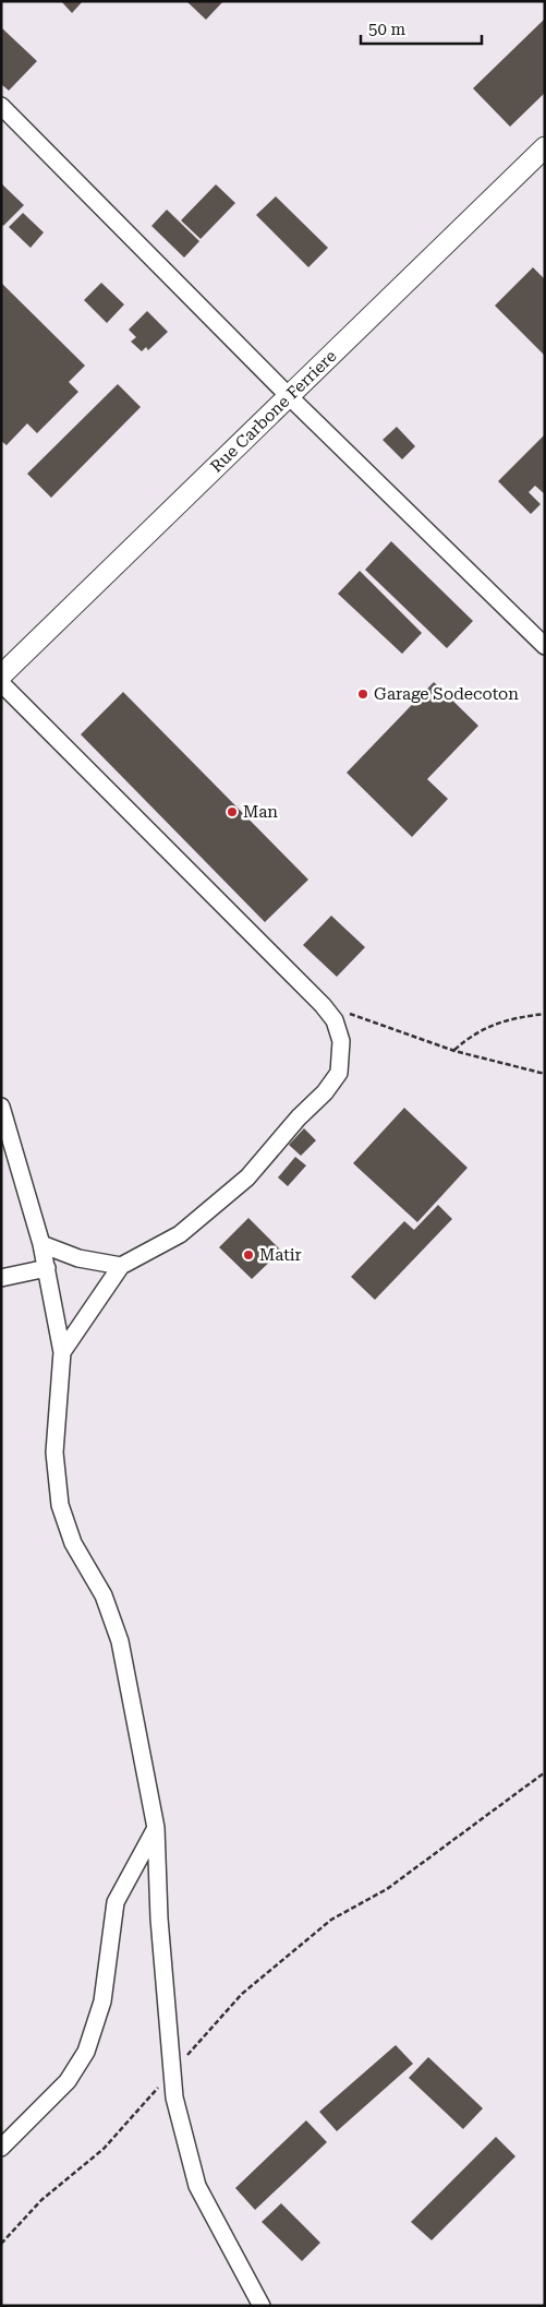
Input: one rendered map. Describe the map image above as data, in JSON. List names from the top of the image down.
{
  "streets": {
    "street": ["Rue Carbone Ferriere"]
  },
  "places": ["Garage Sodecoton", "Man", "Matir"],
  "scale_bar": "50 m"
}
